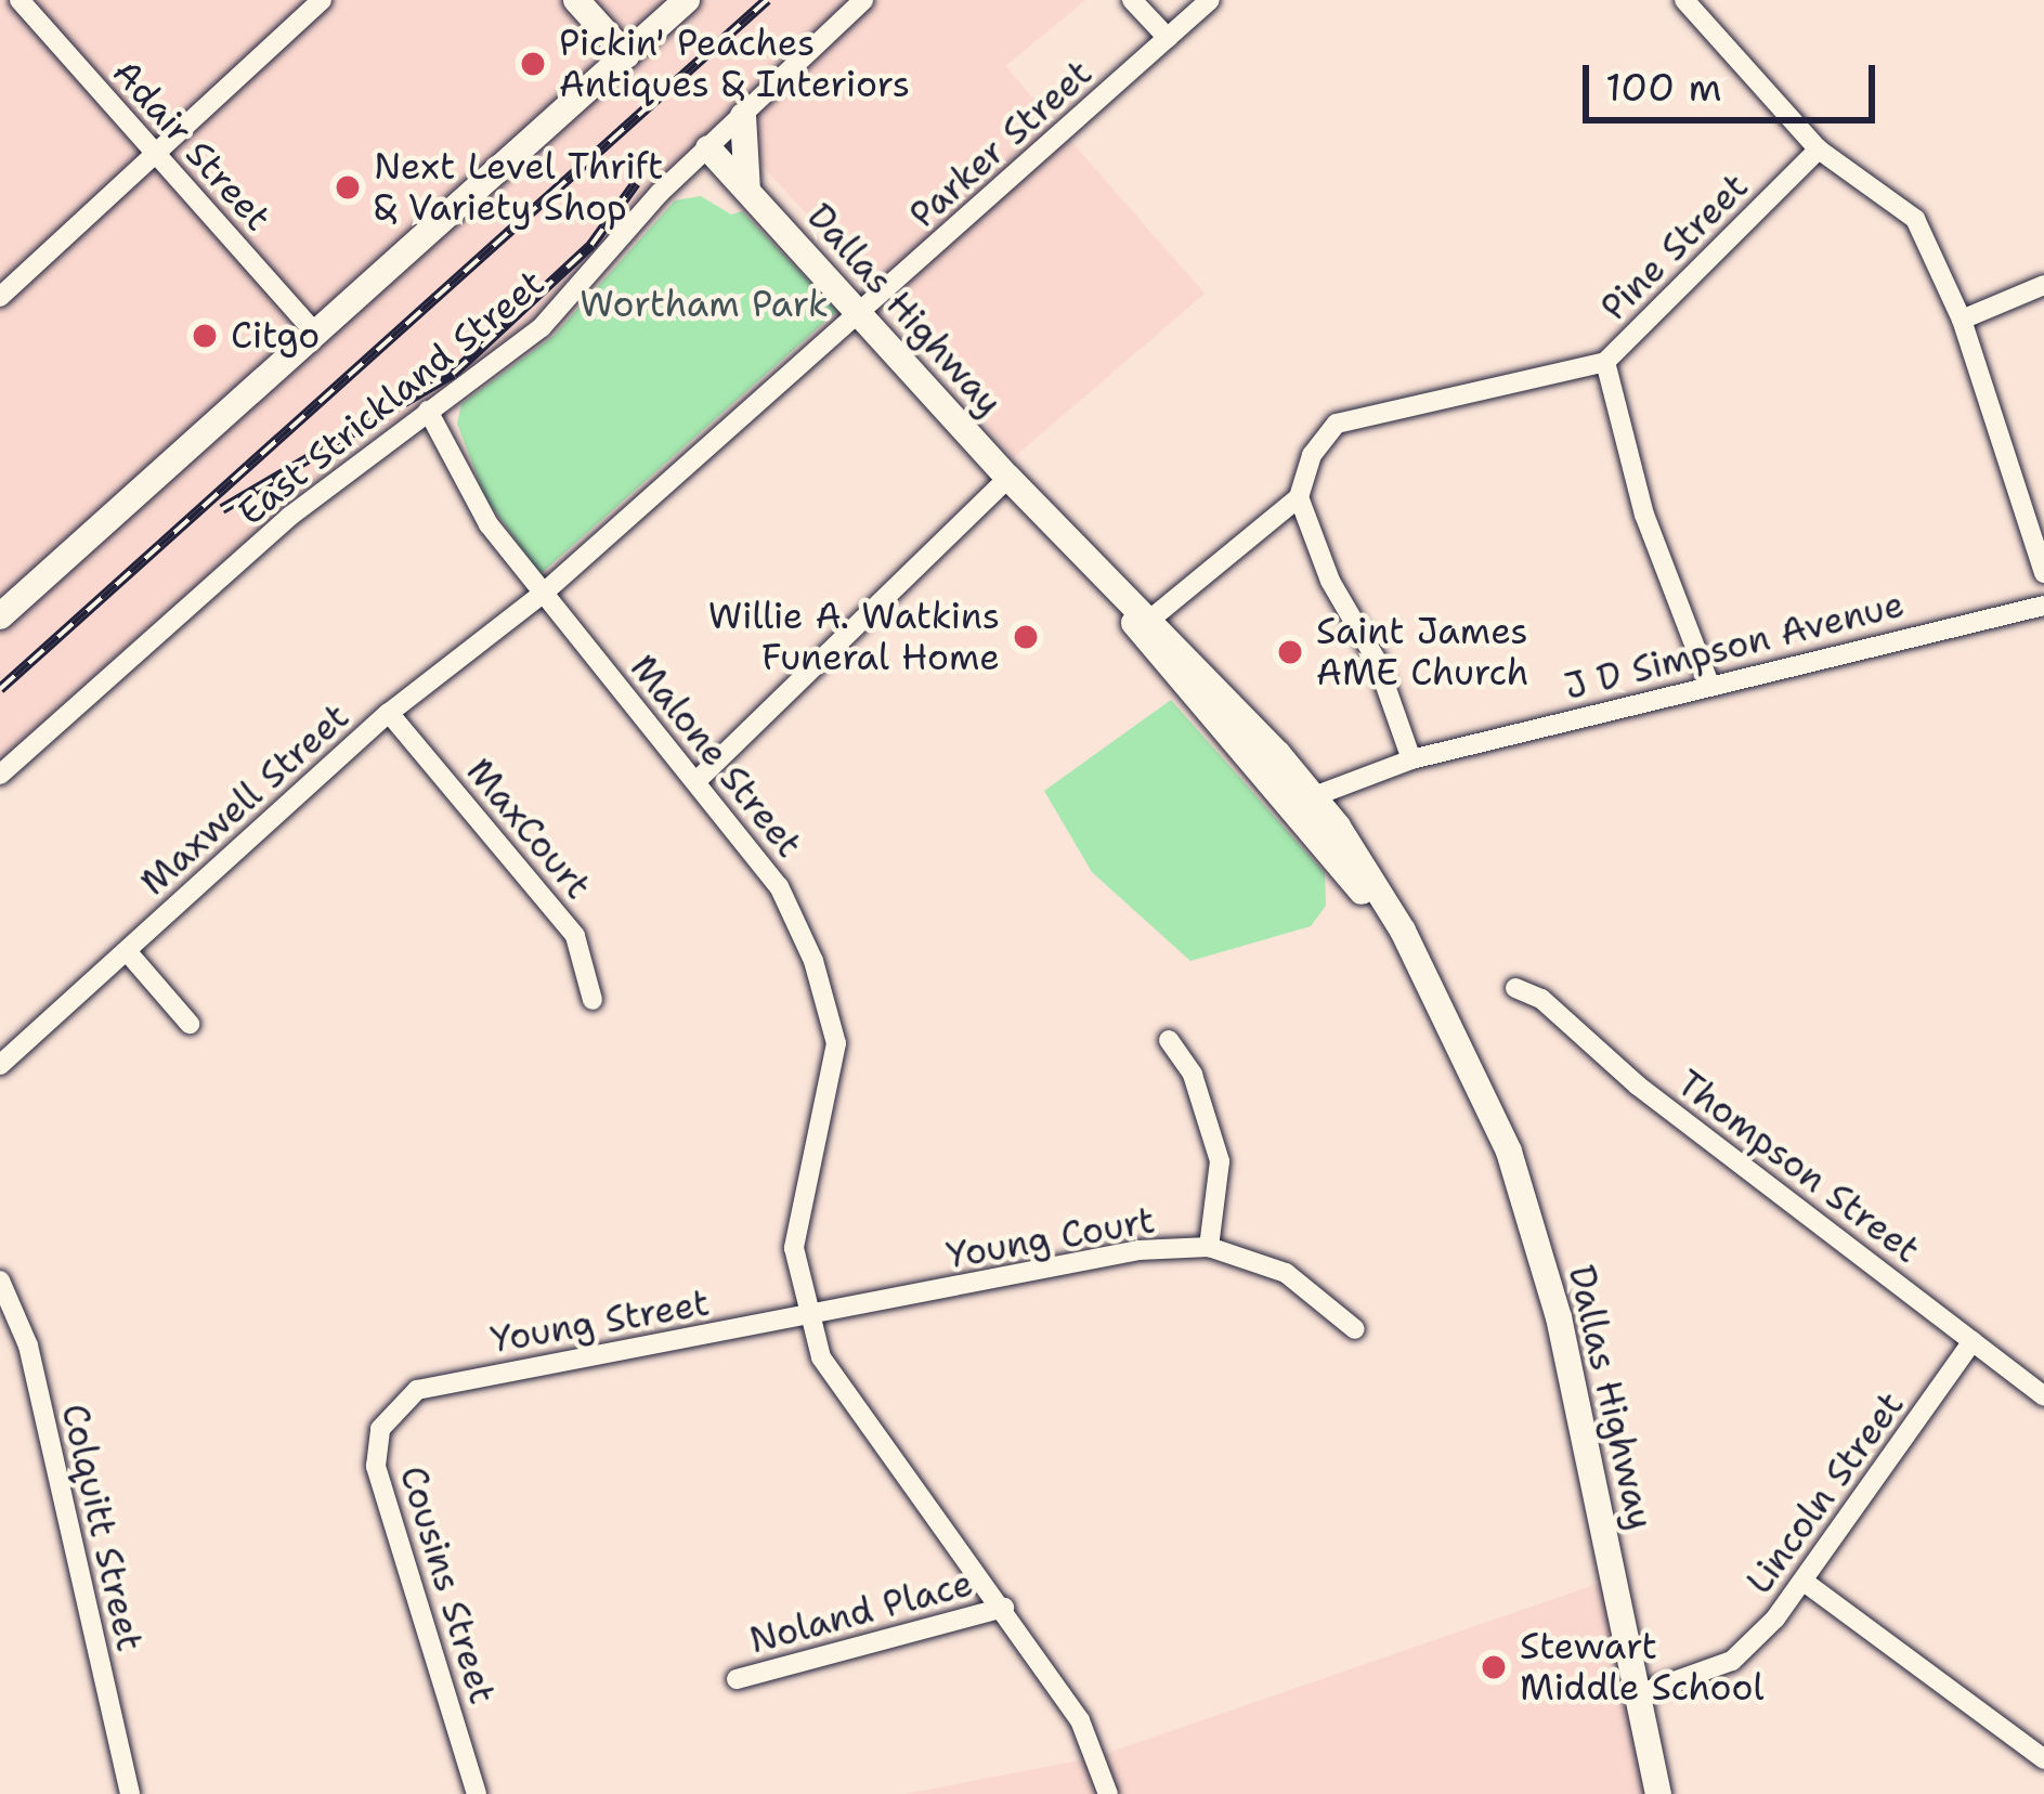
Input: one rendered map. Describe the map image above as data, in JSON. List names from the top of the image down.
{
  "streets": {
    "main road": ["Dallas Highway"],
    "street": [
      "Parker Street",
      "Adair Street",
      "Pine Street",
      "East Strickland Street",
      "J D Simpson Avenue",
      "Malone Street",
      "Maxwell Street",
      "MaxCourt",
      "Thompson Street",
      "Young Court",
      "Young Street",
      "Lincoln Street",
      "Colquitt Street",
      "Cousins Street",
      "Noland Place"
    ]
  },
  "crossings": [
    ["Parker Street", "Dallas Highway"],
    ["Parker Street", "Malone Street"],
    ["Parker Street", "Maxwell Street"],
    ["Dallas Highway", "East Strickland Street"],
    ["Dallas Highway", "J D Simpson Avenue"],
    ["Dallas Highway", "Lincoln Street"],
    ["East Strickland Street", "Malone Street"],
    ["Malone Street", "Maxwell Street"],
    ["Malone Street", "Young Court"],
    ["Malone Street", "Young Street"],
    ["Malone Street", "Noland Place"],
    ["Maxwell Street", "MaxCourt"],
    ["Thompson Street", "Lincoln Street"],
    ["Young Court", "Young Street"],
    ["Young Street", "Cousins Street"]
  ],
  "parks": ["Wortham Park"],
  "places": [
    "Pickin' Peaches Antiques & Interiors",
    "Next Level Thrift & Variety Shop",
    "Citgo",
    "Willie A. Watkins Funeral Home",
    "Saint James AME Church",
    "Stewart Middle School"
  ],
  "scale_bar": "100 m"
}
